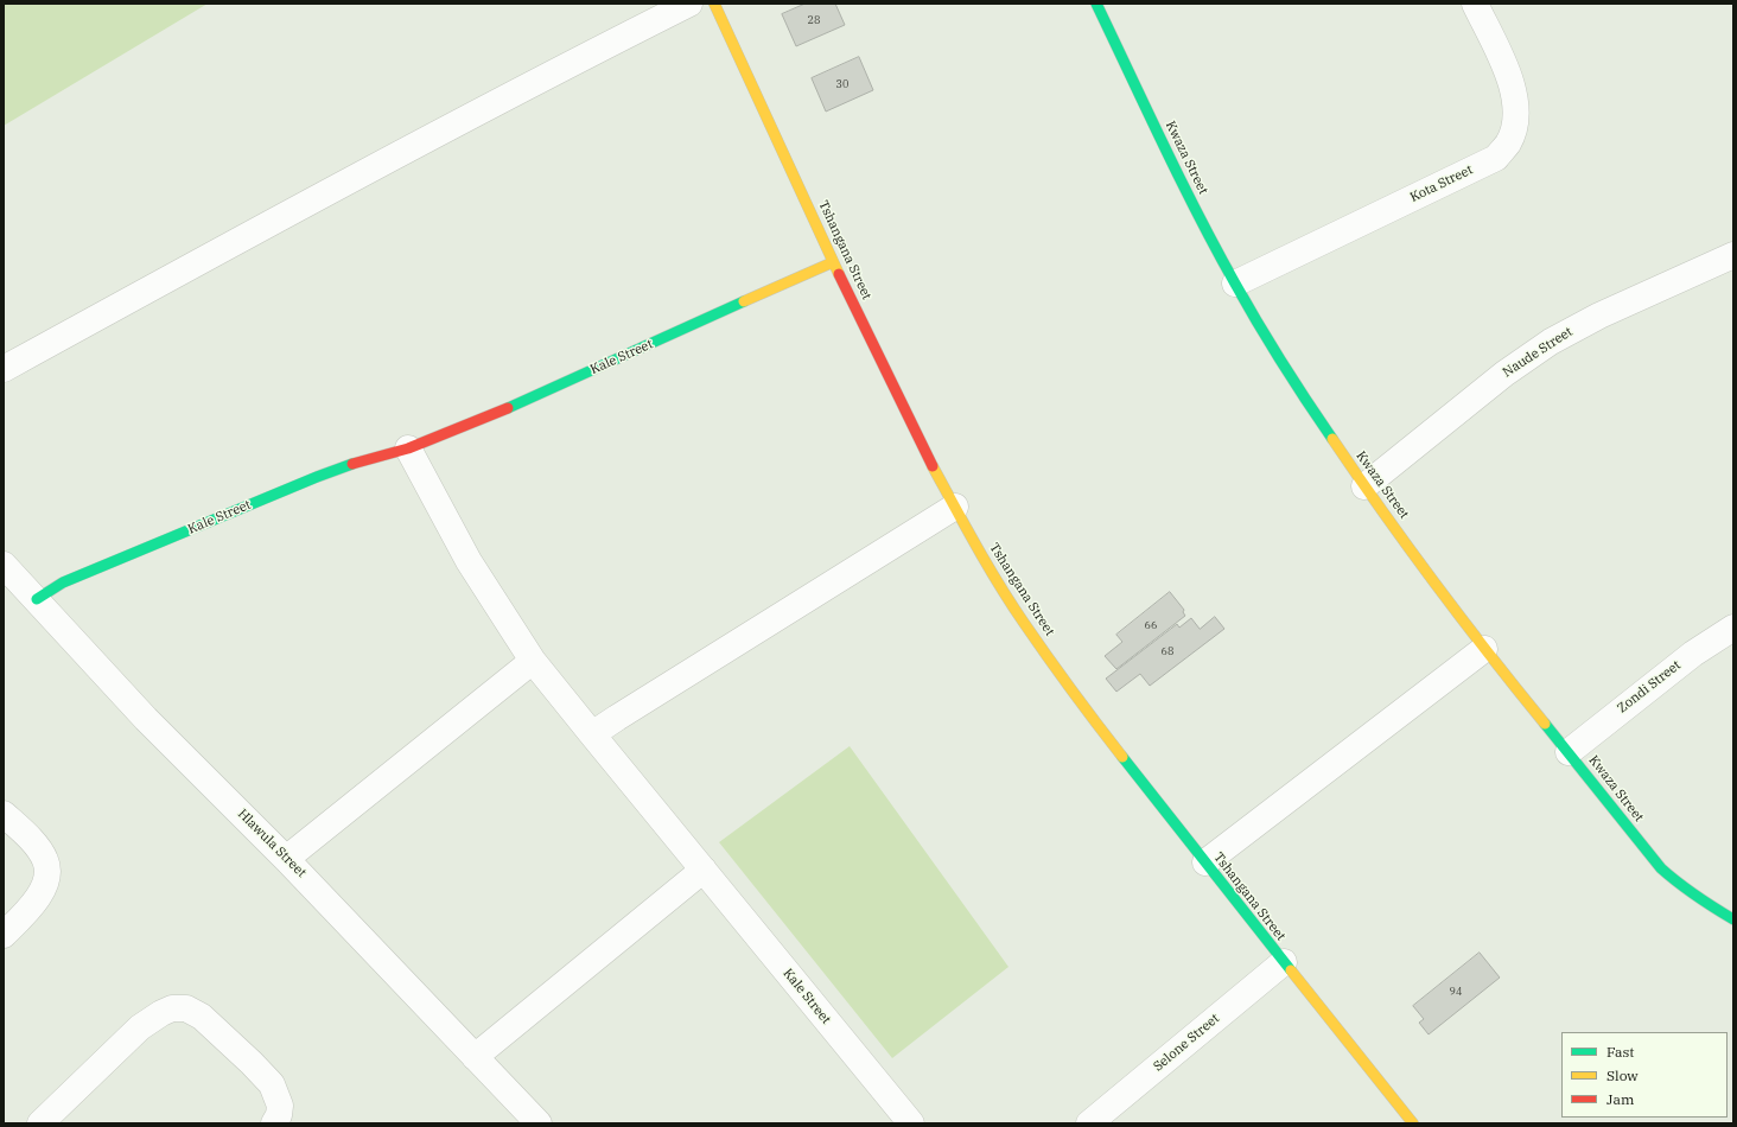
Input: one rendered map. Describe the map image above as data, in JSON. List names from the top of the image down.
{
  "streets": {
    "street": [
      "Kwaza Street",
      "Kota Street",
      "Tshangana Street",
      "Naude Street",
      "Kale Street",
      "Zondi Street",
      "Hlawula Street",
      "Selone Street"
    ]
  },
  "crossings": [
    ["Kwaza Street", "Kota Street"],
    ["Kwaza Street", "Naude Street"],
    ["Kwaza Street", "Zondi Street"],
    ["Tshangana Street", "Kale Street"],
    ["Tshangana Street", "Selone Street"],
    ["Kale Street", "Hlawula Street"]
  ],
  "house_numbers": [
    "28",
    "30",
    "66",
    "68",
    "94"
  ],
  "legend": ["Fast", "Slow", "Jam"]
}
